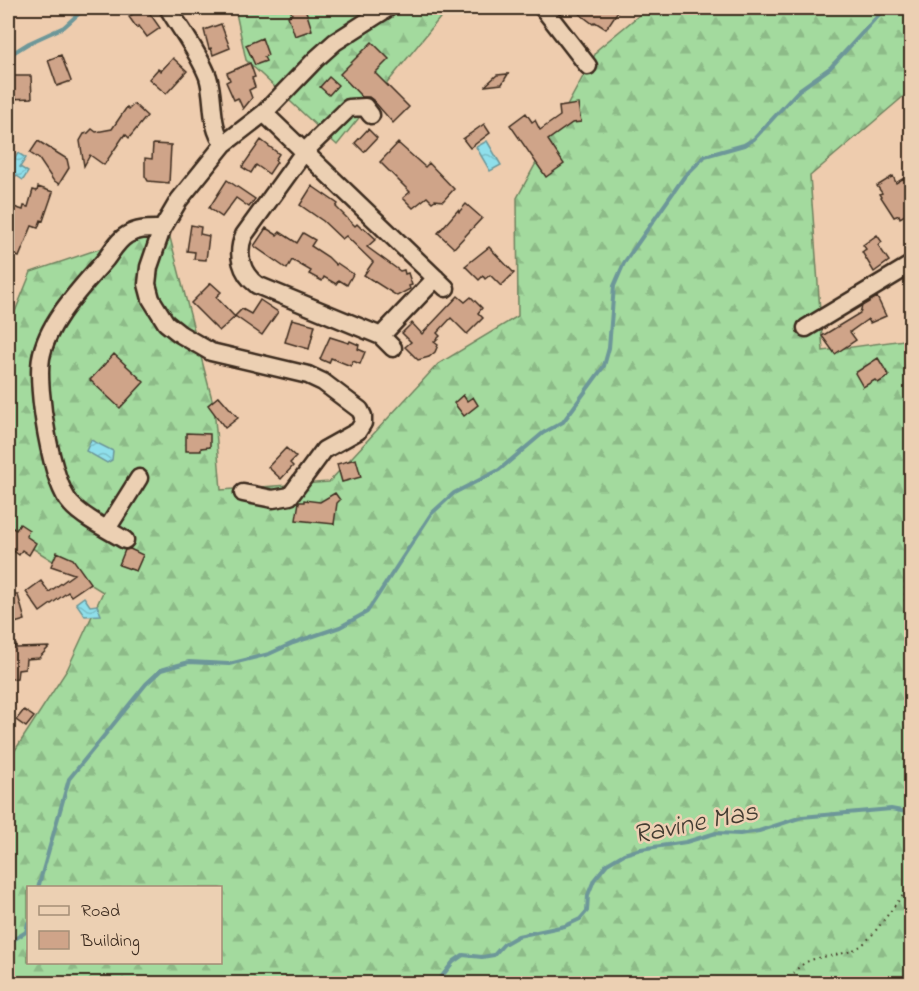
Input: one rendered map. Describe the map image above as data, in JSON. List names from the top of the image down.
{
  "water": ["Ravine Mas"],
  "legend": ["Road", "Building"]
}
